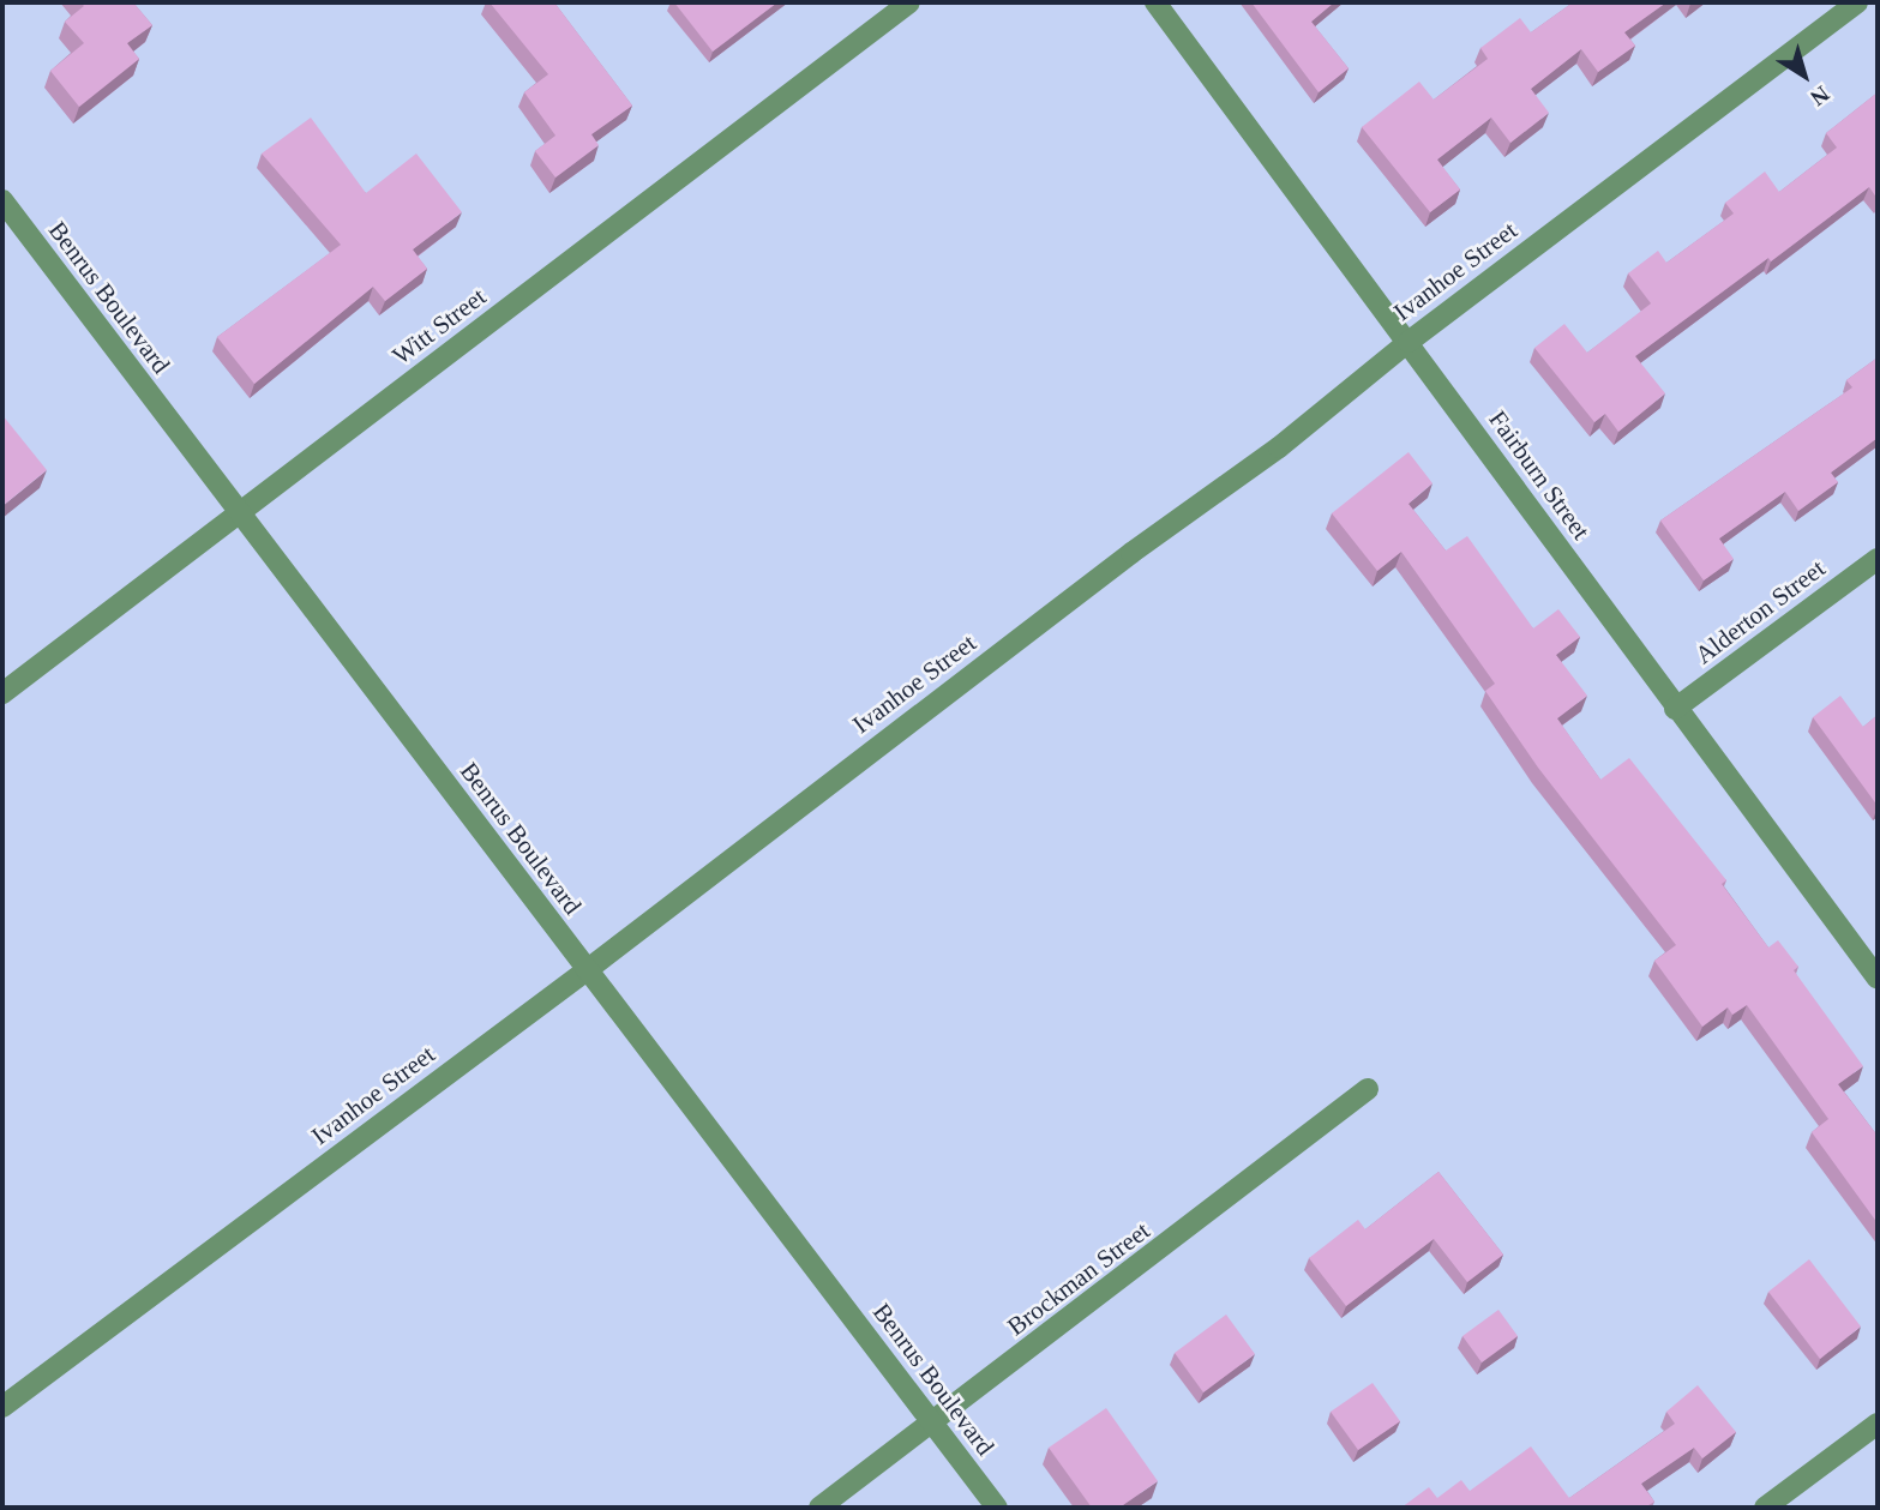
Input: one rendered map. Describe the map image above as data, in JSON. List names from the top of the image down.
{
  "streets": {
    "street": [
      "Ivanhoe Street",
      "Benrus Boulevard",
      "Witt Street",
      "Fairburn Street",
      "Alderton Street",
      "Brockman Street"
    ]
  },
  "crossings": [
    ["Ivanhoe Street", "Benrus Boulevard"],
    ["Ivanhoe Street", "Fairburn Street"],
    ["Benrus Boulevard", "Witt Street"],
    ["Benrus Boulevard", "Brockman Street"],
    ["Fairburn Street", "Alderton Street"]
  ],
  "north": "bottom right"
}
